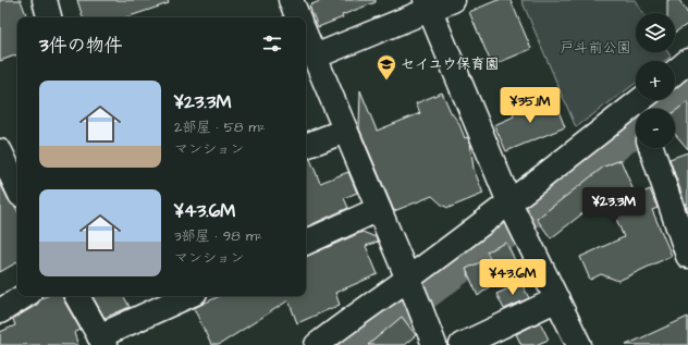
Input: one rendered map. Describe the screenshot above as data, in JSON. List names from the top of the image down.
{
  "parks": ["戸斗前公園"],
  "places": {
    "school or university": ["セイユウ保育園"]
  },
  "page": {
    "map_buttons": ["+", "−"],
    "heading": "3件の物件",
    "list": [
      {
        "name": "¥23.3M",
        "note": "2部屋 · 58 m² · マンション"
      },
      {
        "name": "¥43.6M",
        "note": "3部屋 · 98 m² · マンション"
      }
    ],
    "price": ["¥35.1M", "¥23.3M", "¥43.6M"]
  }
}
